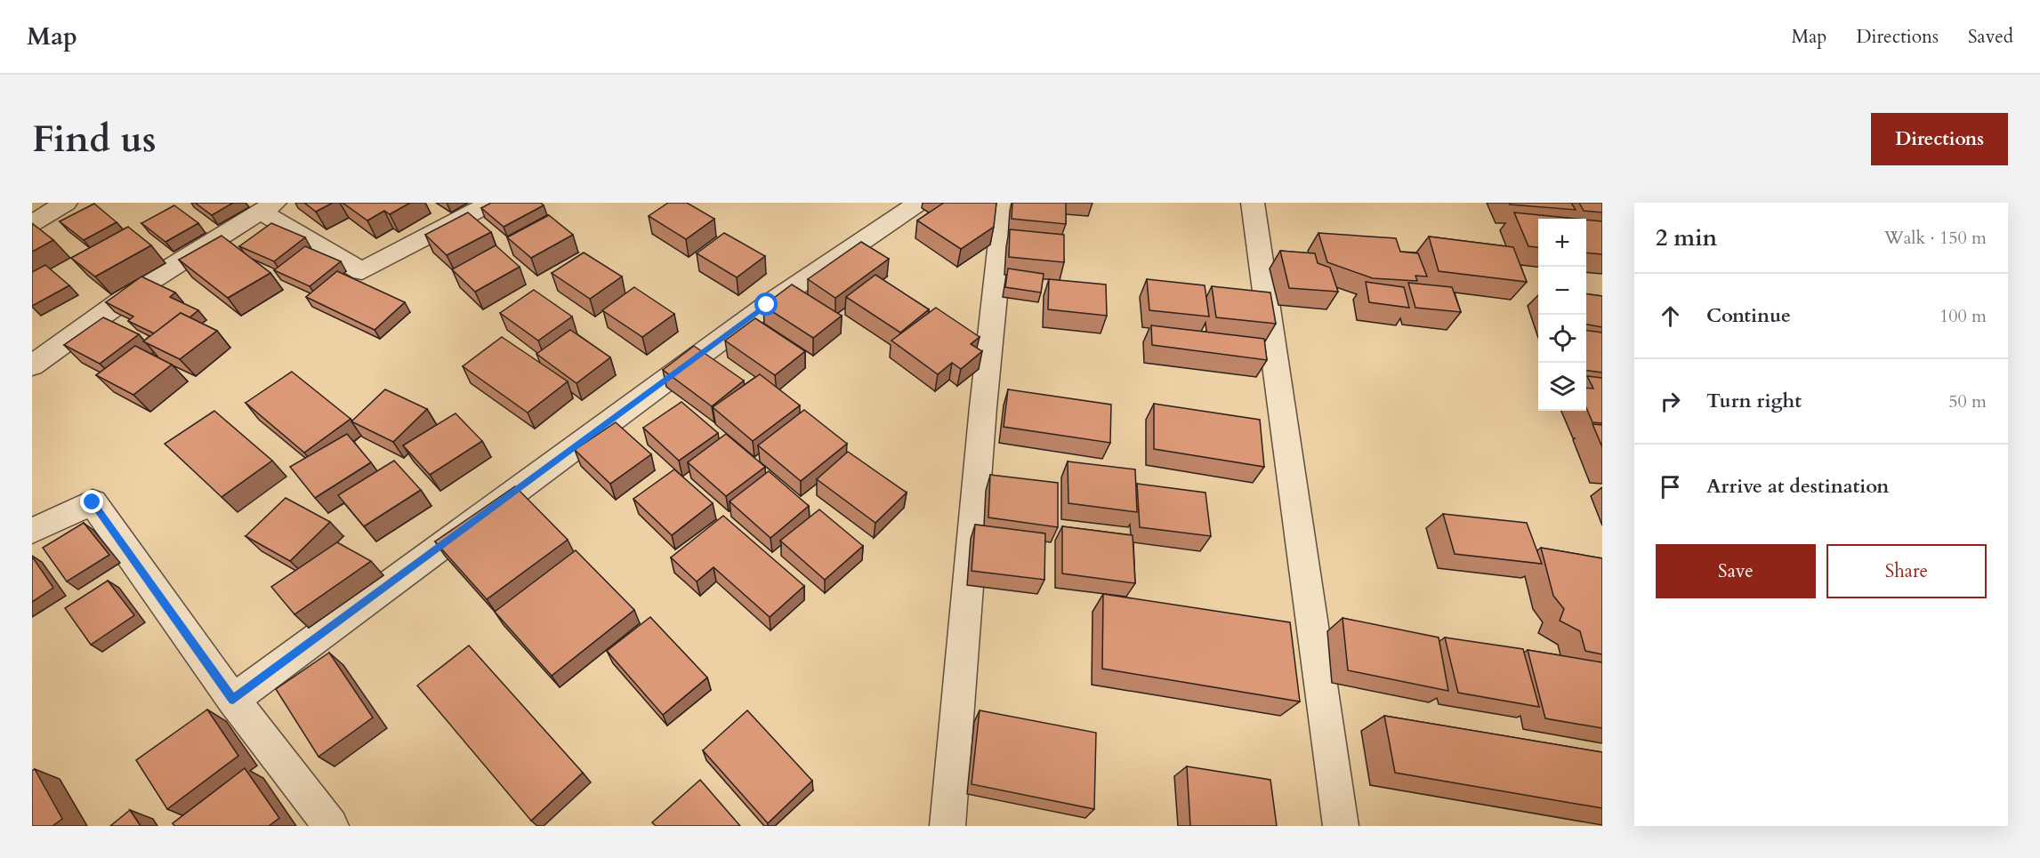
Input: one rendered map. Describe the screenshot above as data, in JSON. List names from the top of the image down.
{
  "page": {
    "header": "Map",
    "nav": ["Map", "Directions", "Saved"],
    "buttons": [
      "Directions",
      ["Save", "Share"]
    ],
    "title": "Find us",
    "heading": ["2 min", "Walk · 150 m"],
    "map_buttons": ["+", "−"],
    "list": [
      ["Continue", "100 m"],
      ["Turn right", "50 m"],
      "Arrive at destination"
    ]
  }
}
